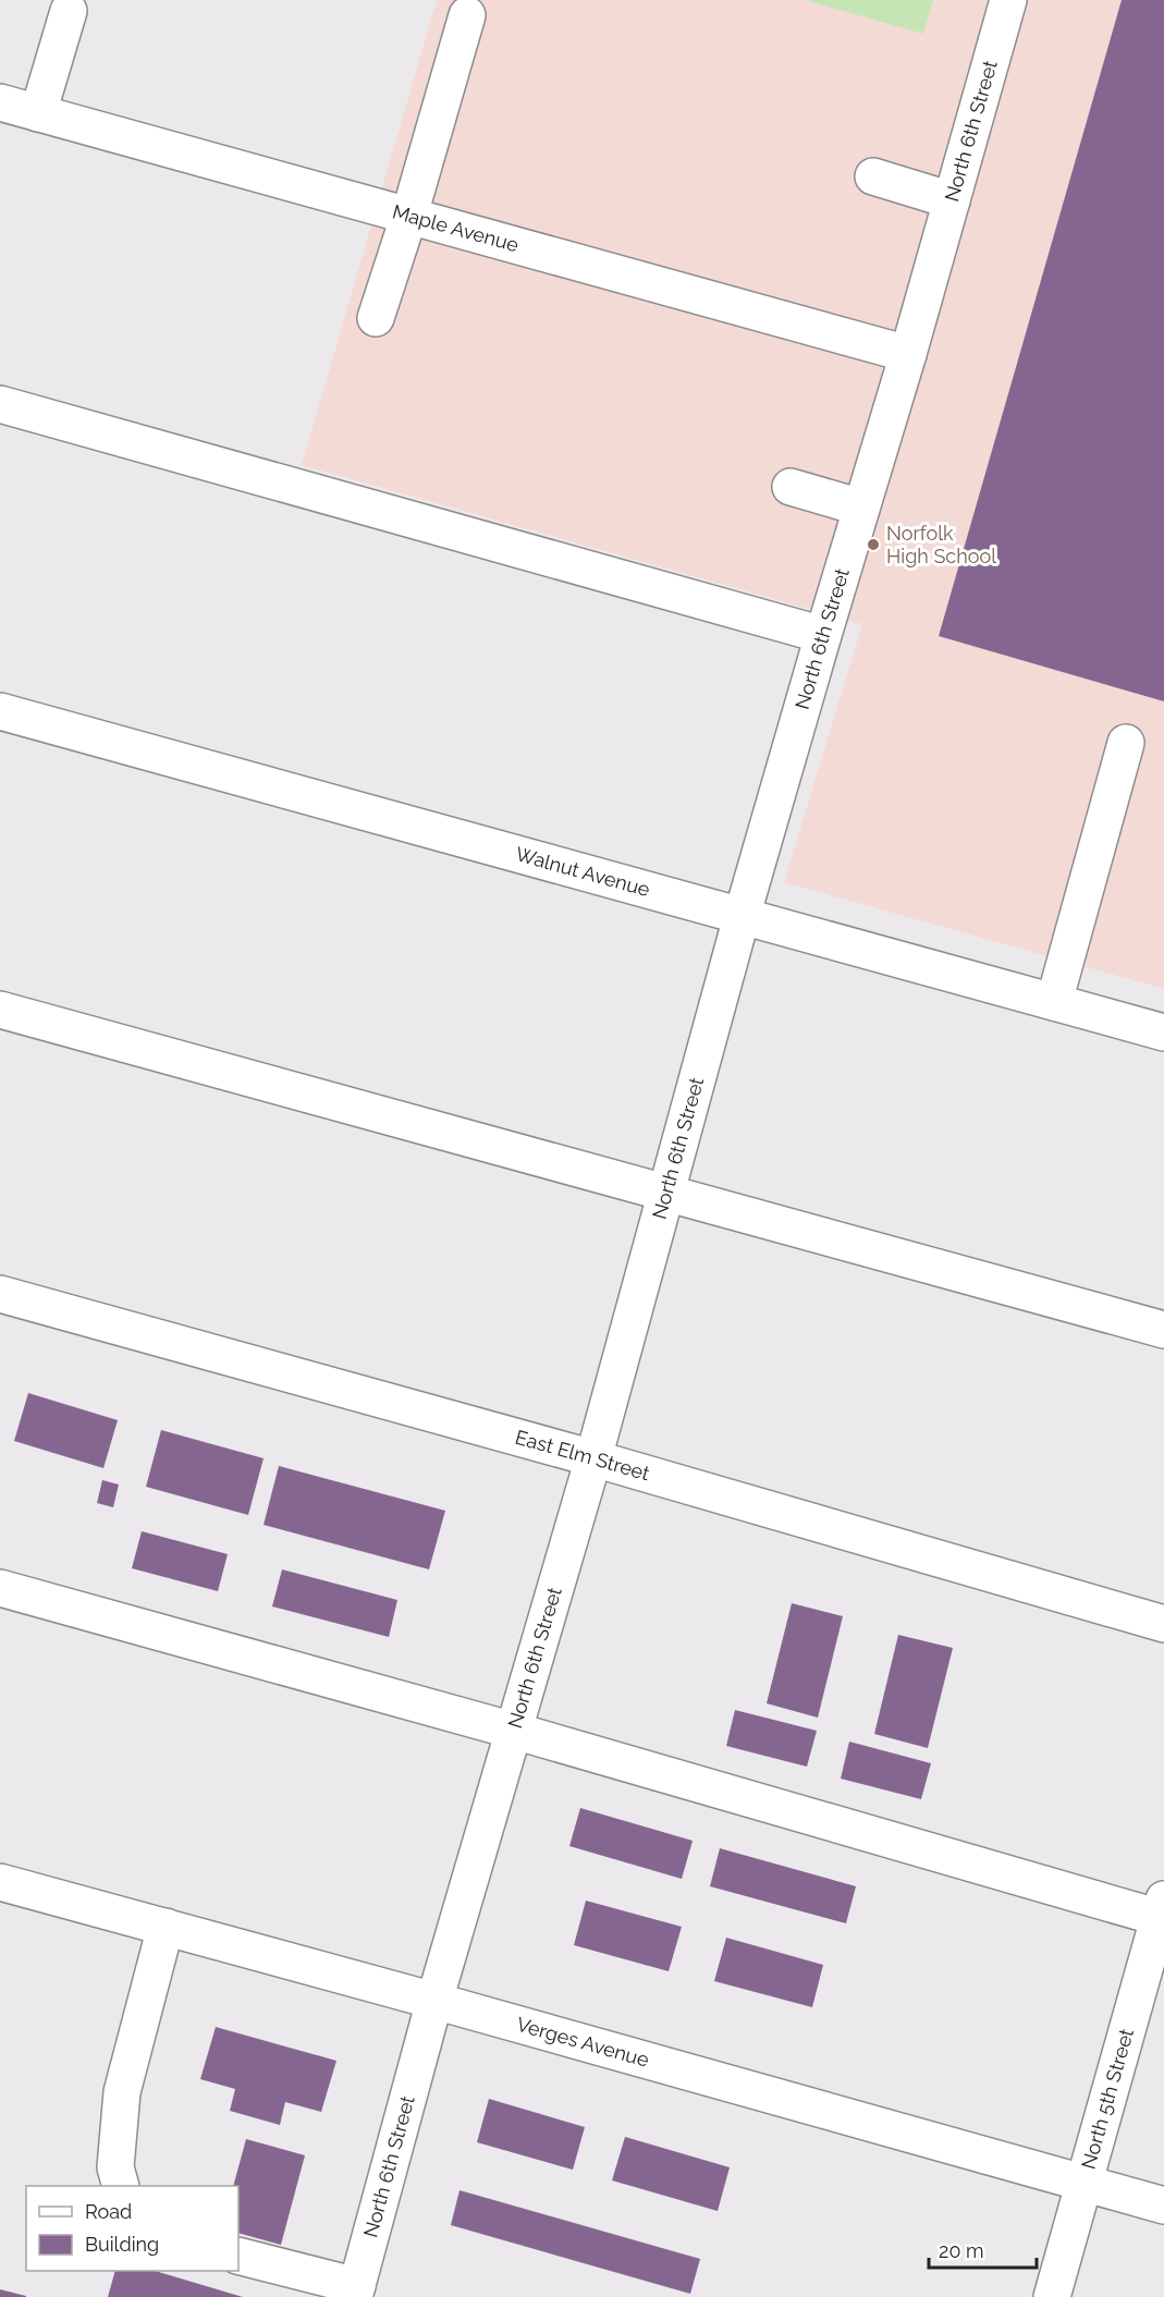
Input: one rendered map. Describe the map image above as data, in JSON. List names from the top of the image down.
{
  "streets": {
    "street": [
      "North 6th Street",
      "Maple Avenue",
      "Walnut Avenue",
      "East Elm Street",
      "Verges Avenue",
      "North 5th Street"
    ]
  },
  "crossings": [
    ["North 6th Street", "Maple Avenue"],
    ["North 6th Street", "Walnut Avenue"],
    ["North 6th Street", "East Elm Street"],
    ["North 6th Street", "Verges Avenue"],
    ["Verges Avenue", "North 5th Street"]
  ],
  "places": ["Norfolk High School"],
  "legend": ["Road", "Building"],
  "scale_bar": "20 m"
}
